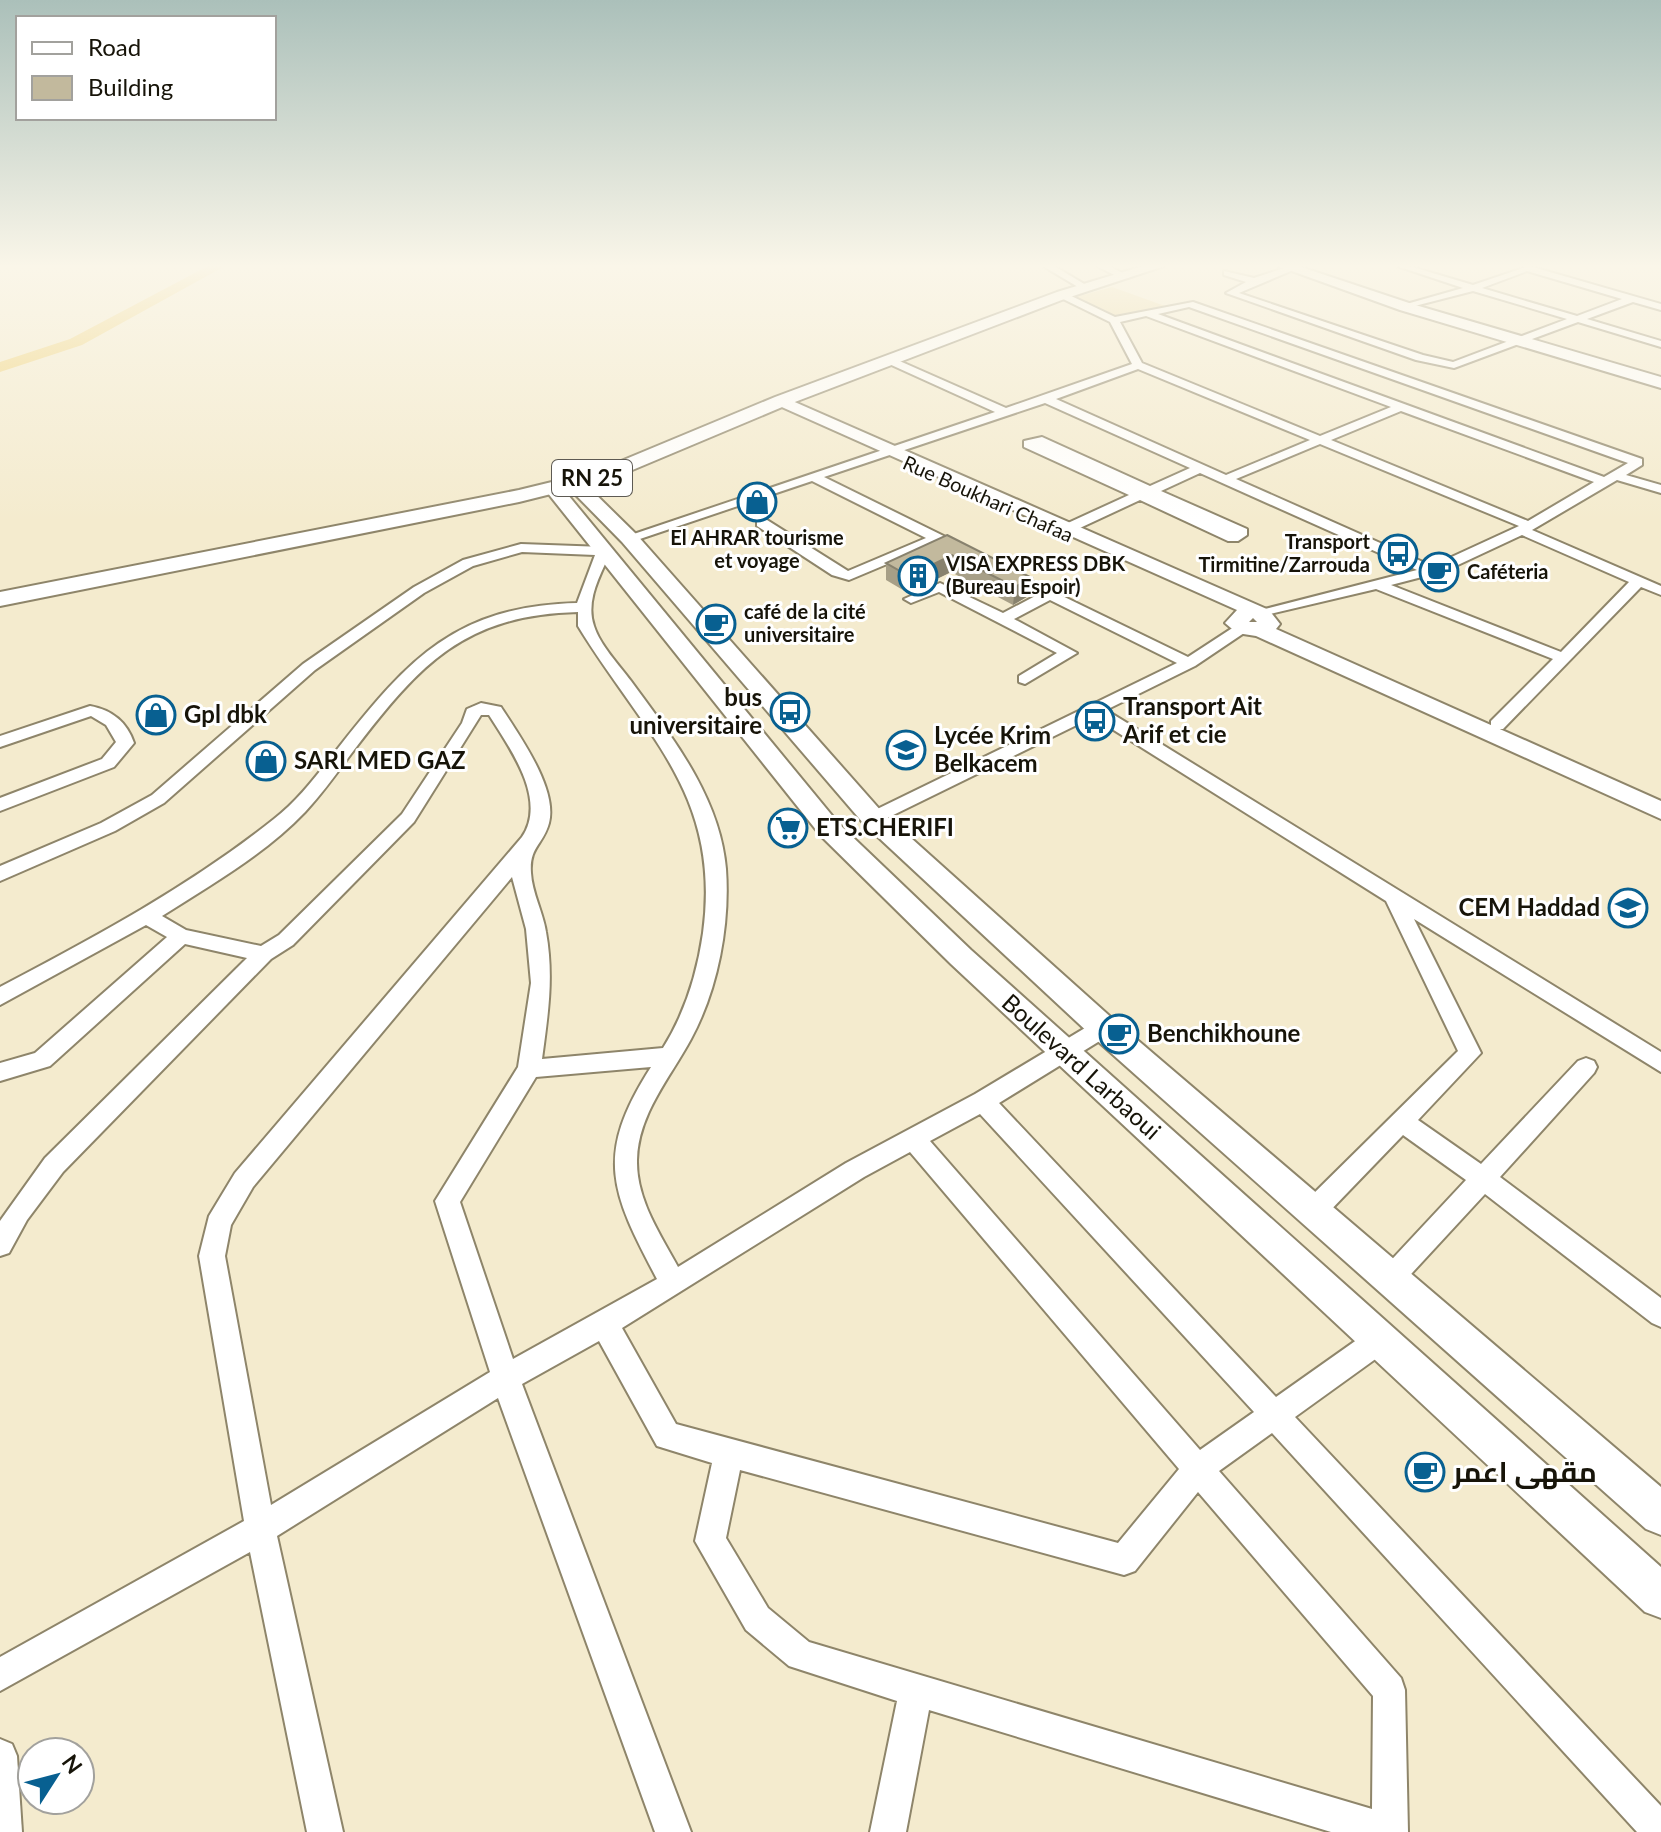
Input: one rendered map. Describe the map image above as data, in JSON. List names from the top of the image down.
{
  "streets": {
    "main road": ["RN 25", "Rue Boukhari Chafaa", "Boulevard Larbaoui"]
  },
  "crossings": [
    ["RN 25", "Rue Boukhari Chafaa"],
    ["RN 25", "Boulevard Larbaoui"]
  ],
  "places": {
    "shop": ["El AHRAR tourisme et voyage", "Gpl dbk", "SARL MED GAZ"],
    "bus stop": ["Transport Tirmitine/Zarrouda", "bus universitaire", "Transport Ait Arif et cie"],
    "cafe": [
      "Caféteria",
      "café de la cité universitaire",
      "Benchikhoune",
      "مقهى اعمر"
    ],
    "building": ["VISA EXPRESS DBK (Bureau Espoir)"],
    "school or university": ["Lycée Krim Belkacem", "CEM Haddad"],
    "supermarket": ["ETS.CHERIFI"]
  },
  "legend": ["Road", "Building"],
  "north": "top right"
}
